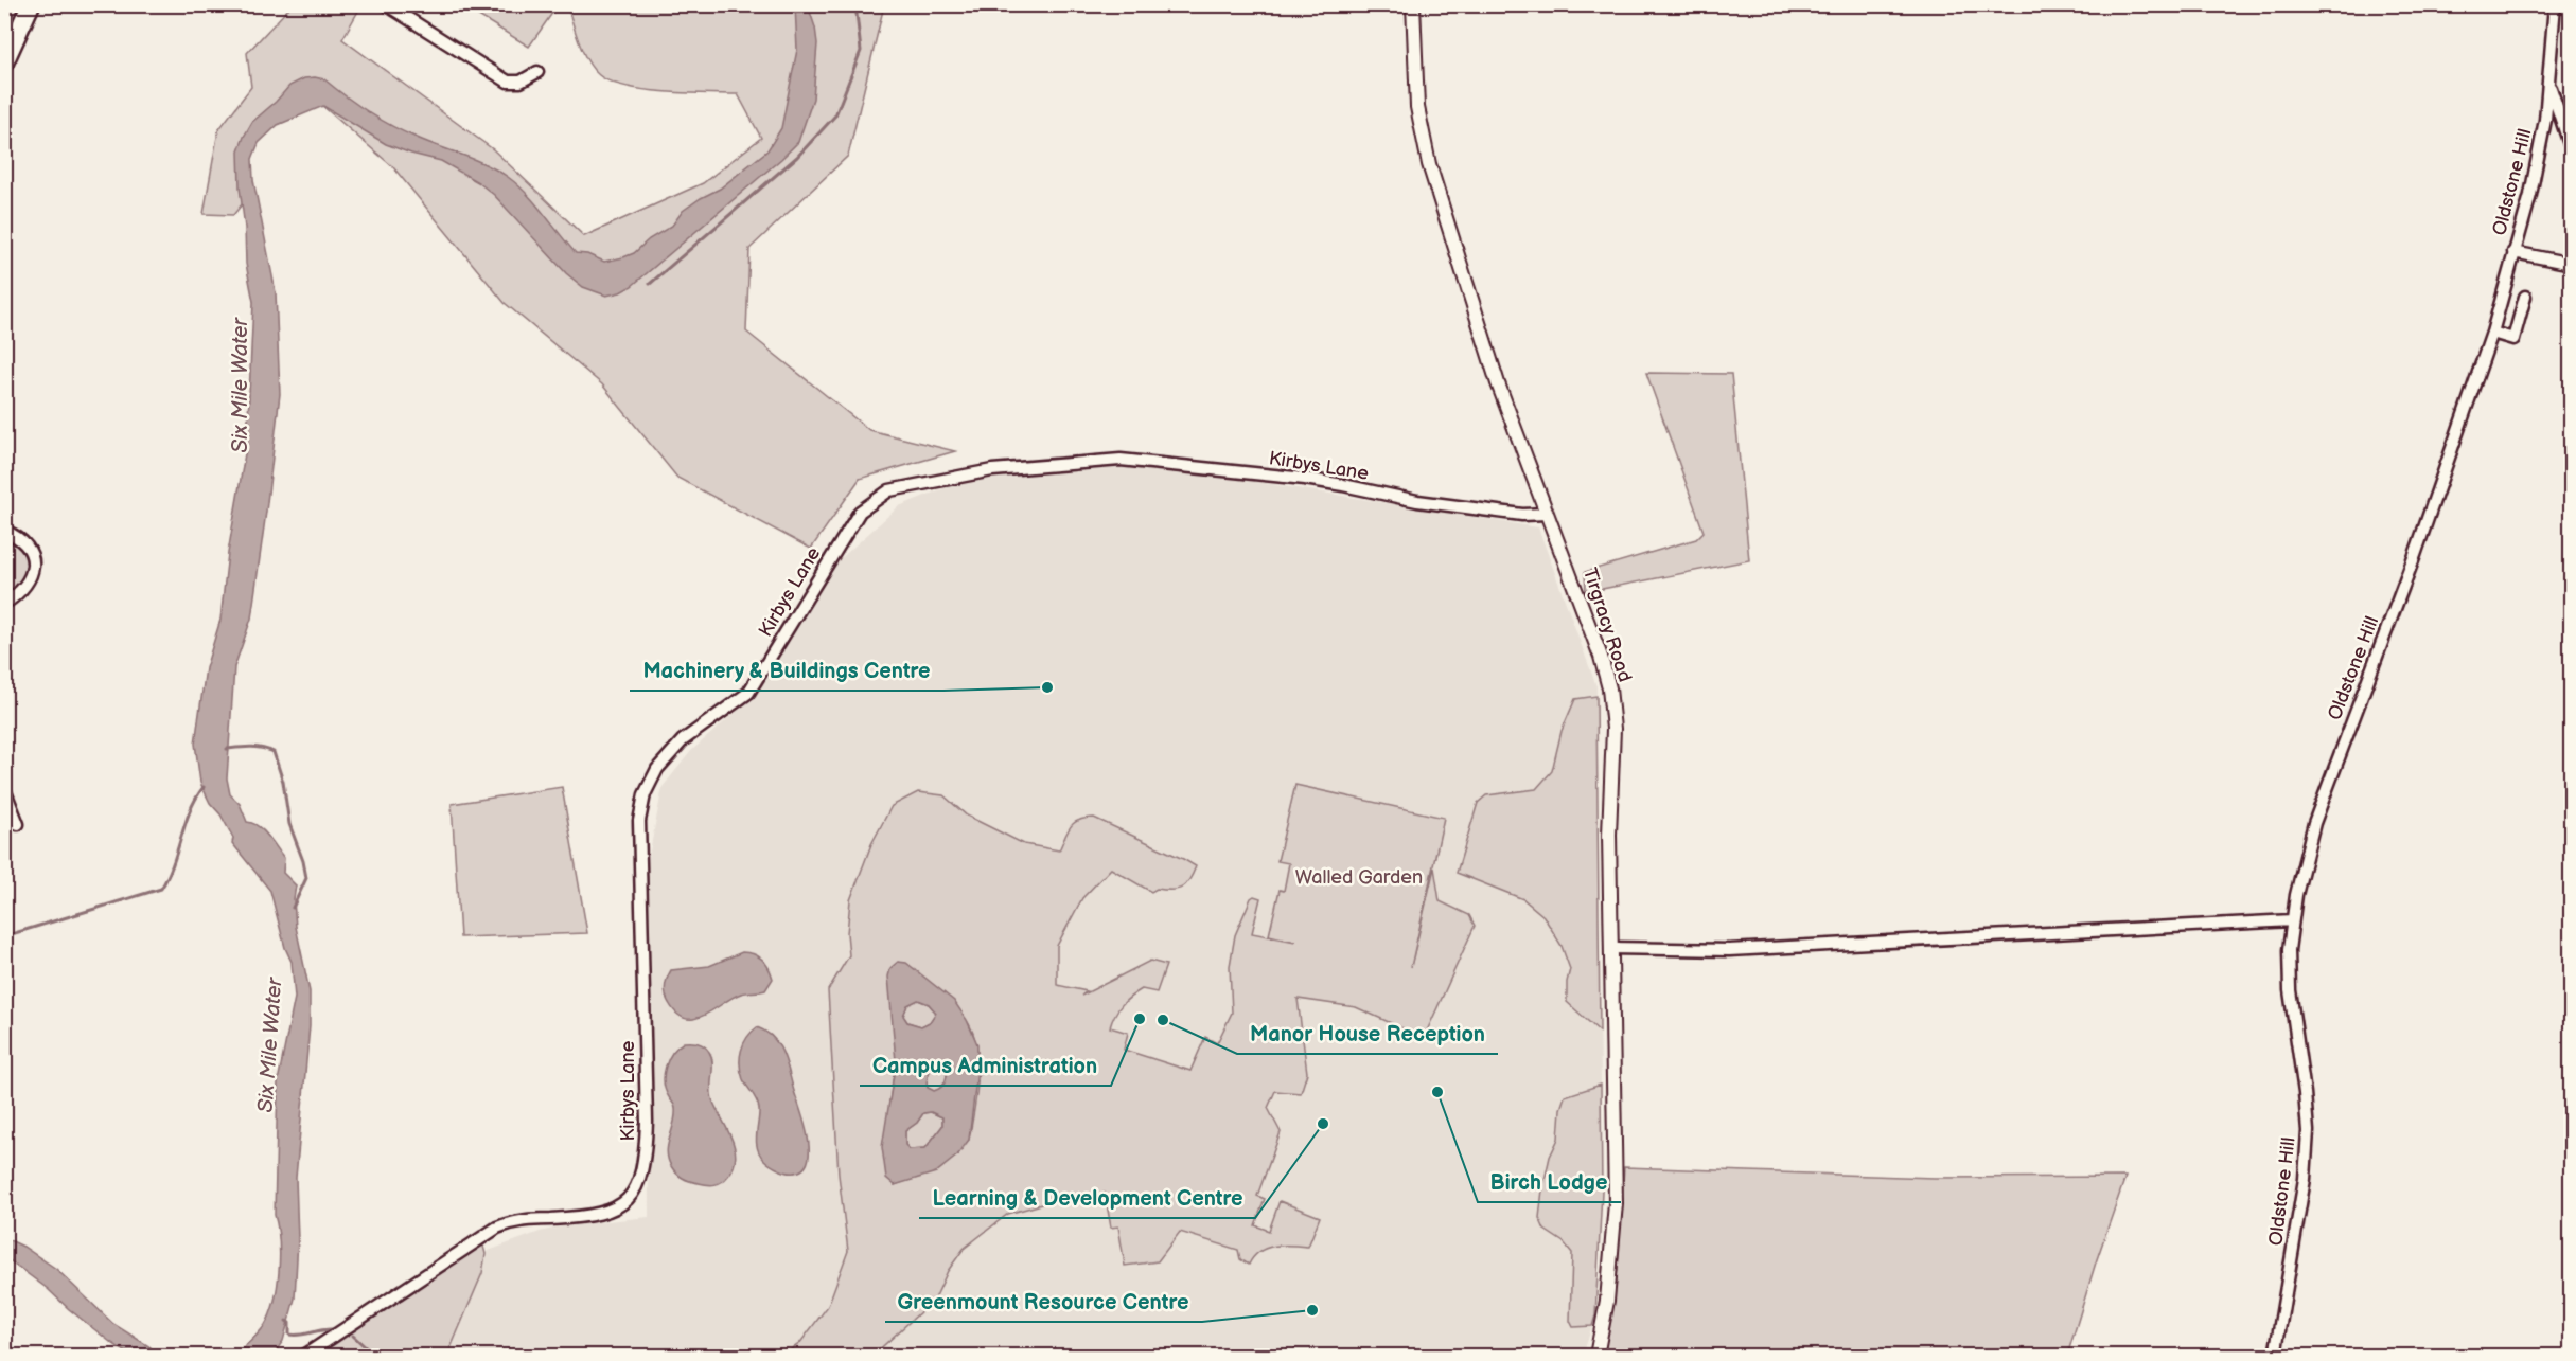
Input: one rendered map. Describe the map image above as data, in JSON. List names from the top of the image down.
{
  "streets": {
    "street": ["Oldstone Hill", "Kirbys Lane", "Tirgracy Road"]
  },
  "crossings": [
    ["Kirbys Lane", "Tirgracy Road"]
  ],
  "water": ["Six Mile Water"],
  "parks": ["Walled Garden"],
  "places": [
    "Machinery & Buildings Centre",
    "Campus Administration",
    "Manor House Reception",
    "Birch Lodge",
    "Learning & Development Centre",
    "Greenmount Resource Centre"
  ]
}
